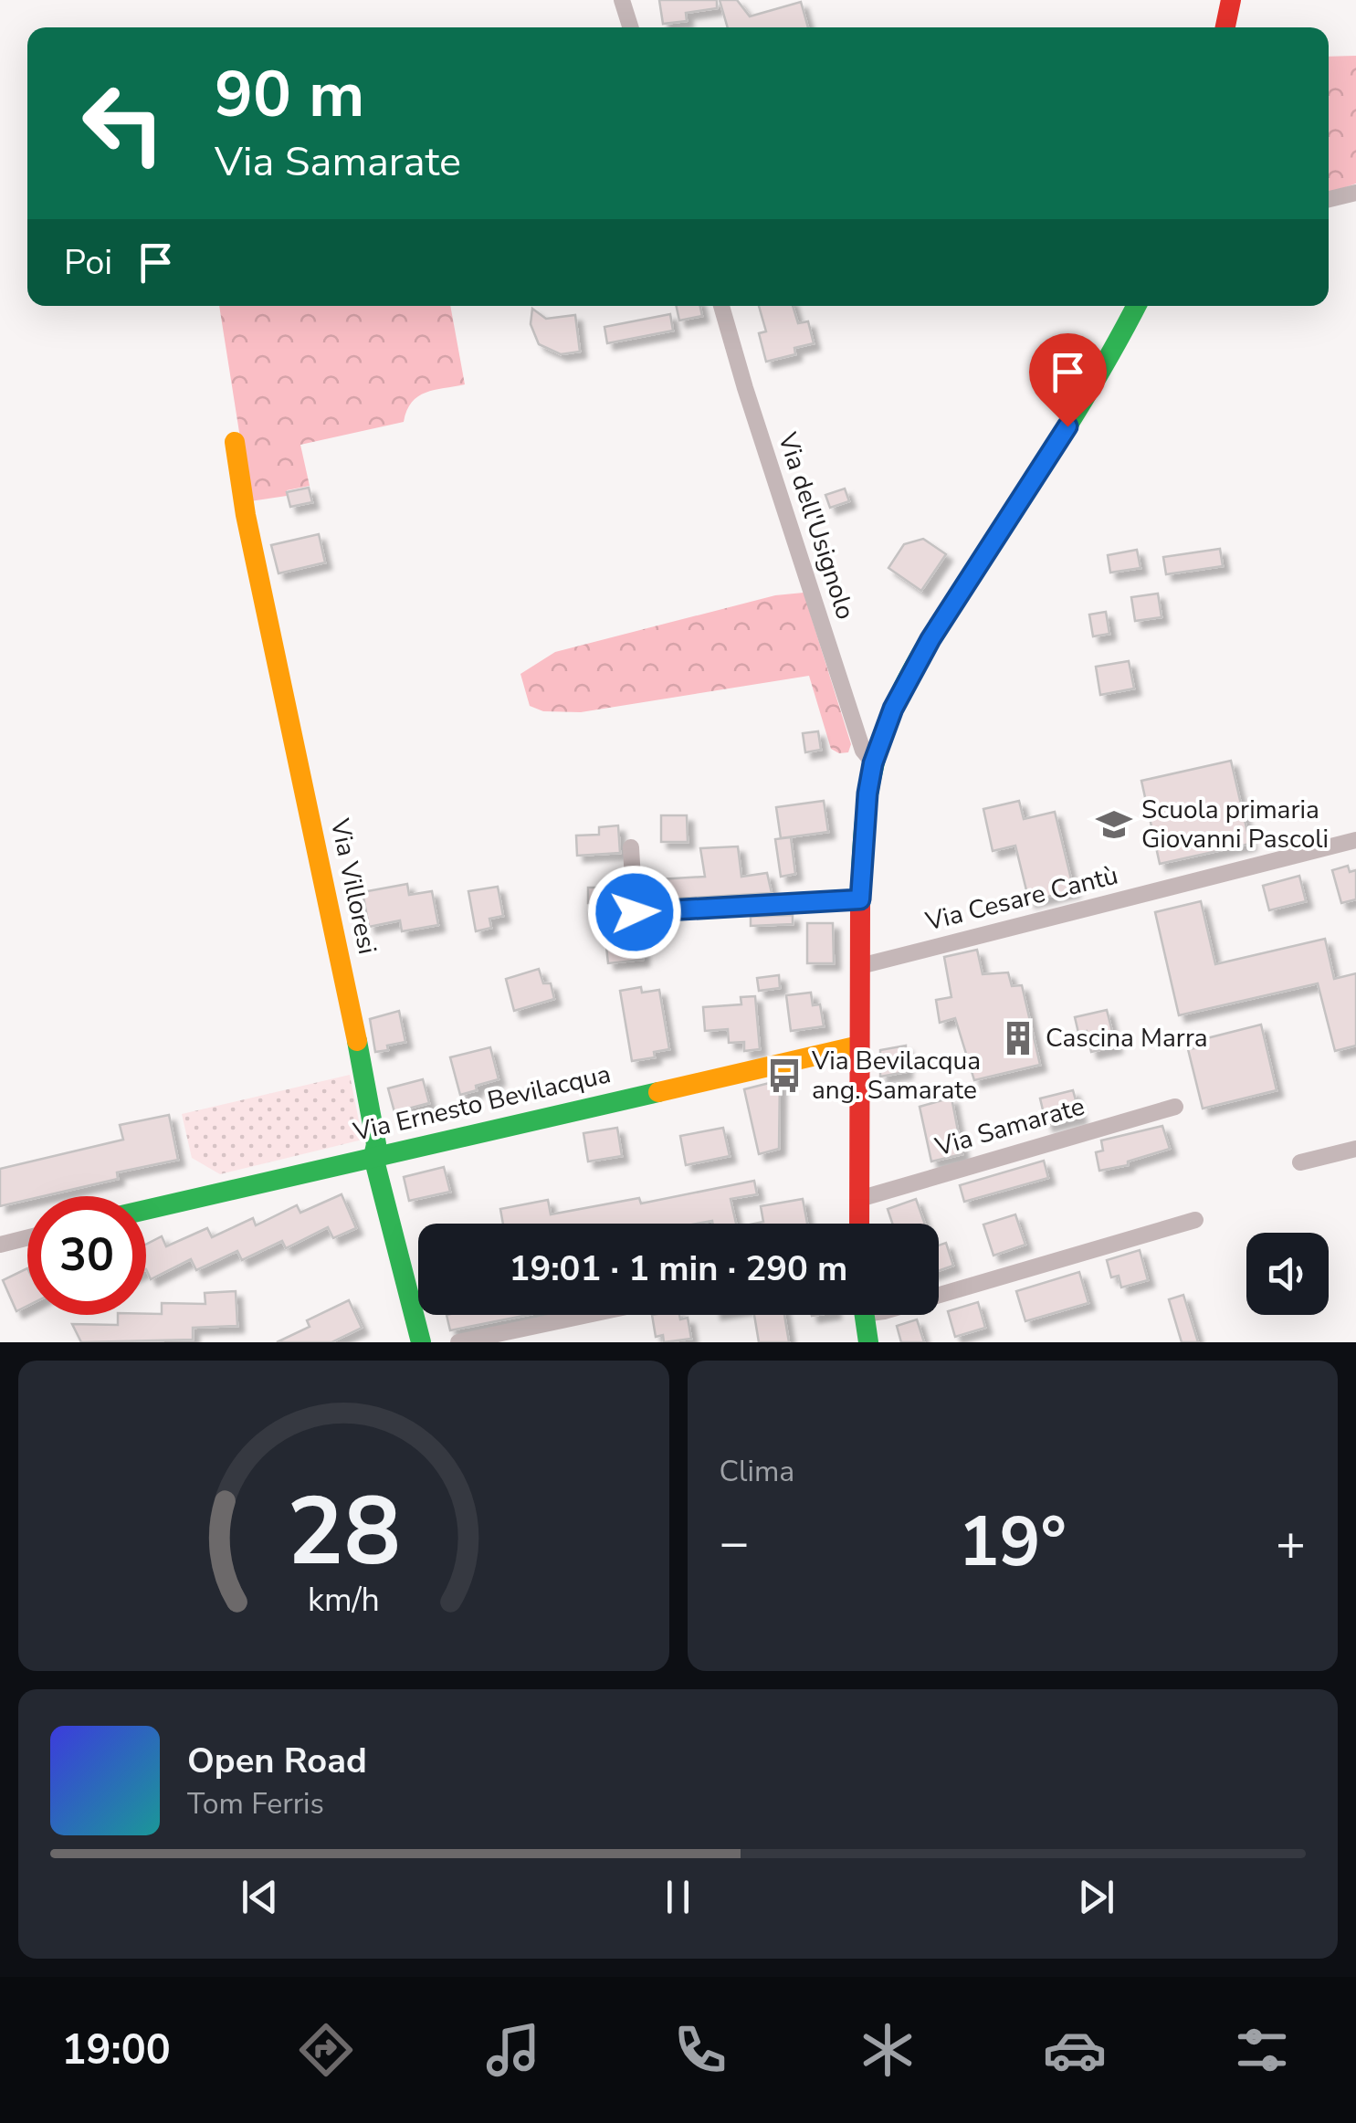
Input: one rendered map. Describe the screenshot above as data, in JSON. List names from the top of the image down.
{
  "streets": {
    "street": [
      "Via dell'Usignolo",
      "Via Villoresi",
      "Via Cesare Cantù",
      "Via Ernesto Bevilacqua",
      "Via Samarate"
    ]
  },
  "crossings": [
    ["Via Villoresi", "Via Ernesto Bevilacqua"]
  ],
  "places": {
    "school or university": ["Scuola primaria Giovanni Pascoli"],
    "building": ["Cascina Marra"],
    "bus stop": ["Via Bevilacqua ang. Samarate"]
  },
  "page": {
    "turn": ["90 m", "Via Samarate"],
    "then": "Poi",
    "limit": "30",
    "trip": "19:01 · 1 min · 290 m",
    "tile": "Clima",
    "heat": ["−", "19°", "+"],
    "song": ["Open Road", "Tom Ferris"],
    "tabs": "19:00",
    "gauge": ["28", "km/h"]
  }
}
